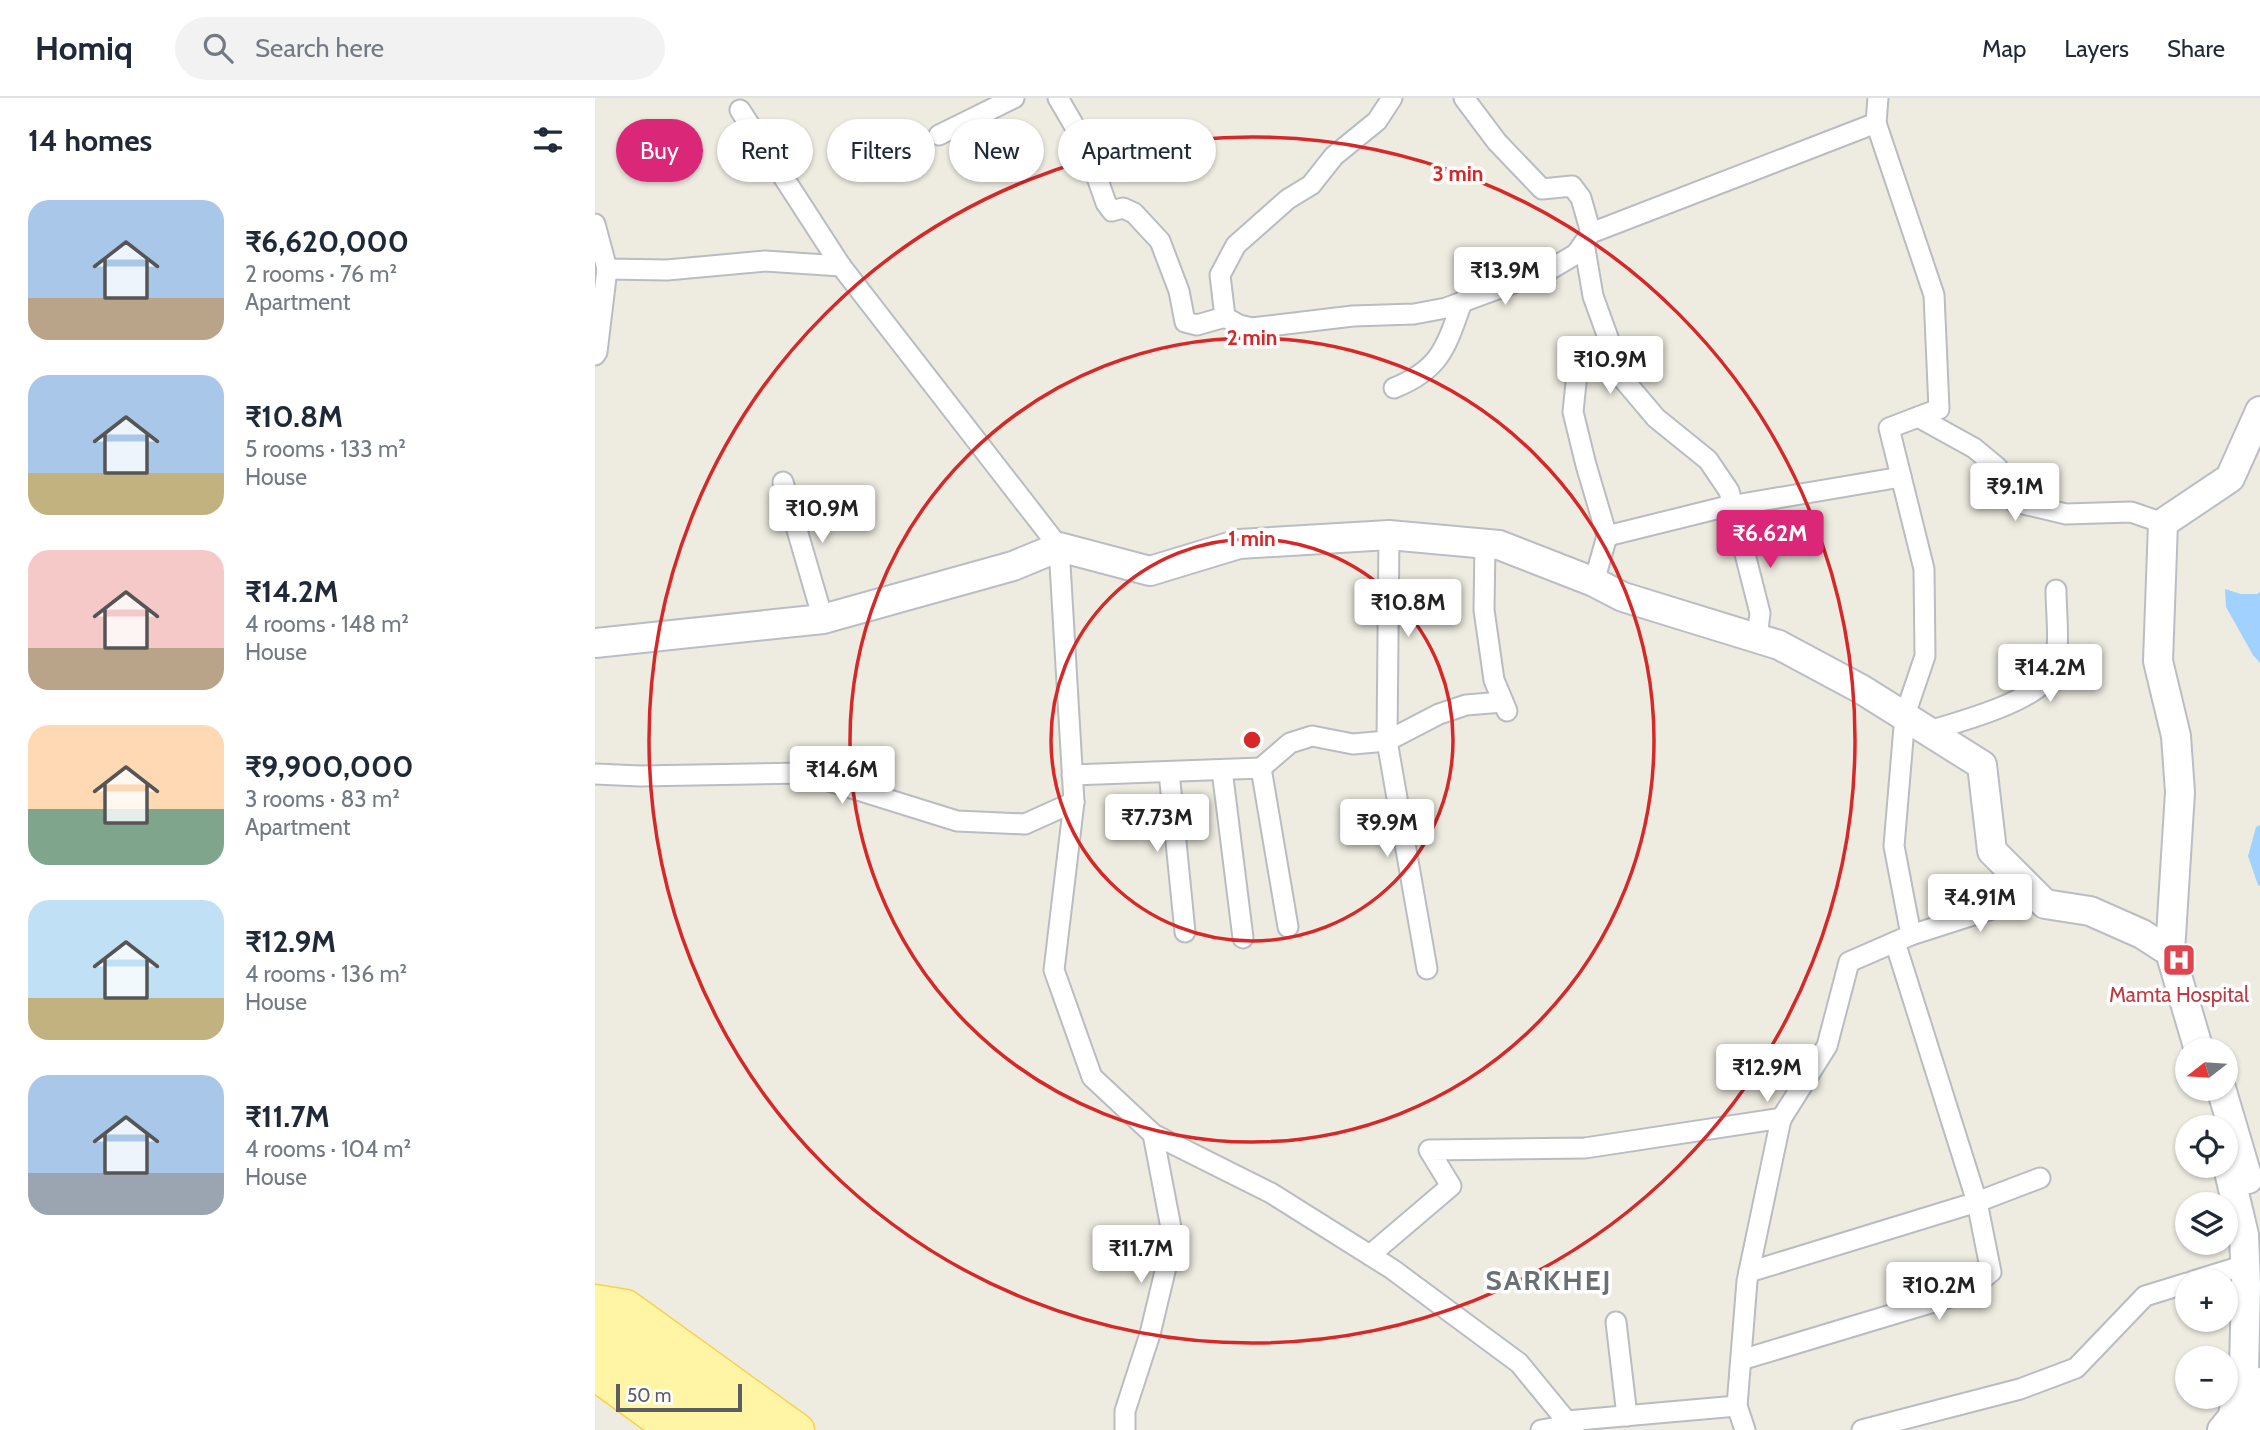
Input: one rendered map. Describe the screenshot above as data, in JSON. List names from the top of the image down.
{
  "districts": ["SARKHEJ"],
  "places": {
    "hospital": ["Mamta Hospital"]
  },
  "scale_bar": "50 m",
  "north": "left",
  "page": {
    "header": "Homiq",
    "search": "Search here",
    "nav": ["Map", "Layers", "Share"],
    "heading": "14 homes",
    "chip": [
      "Buy",
      "Rent",
      "Filters",
      "New",
      "Apartment"
    ],
    "list": [
      {
        "name": "₹6,620,000",
        "note": "2 rooms · 76 m² · Apartment"
      },
      {
        "name": "₹10.8M",
        "note": "5 rooms · 133 m² · House"
      },
      {
        "name": "₹14.2M",
        "note": "4 rooms · 148 m² · House"
      },
      {
        "name": "₹9,900,000",
        "note": "3 rooms · 83 m² · Apartment"
      },
      {
        "name": "₹12.9M",
        "note": "4 rooms · 136 m² · House"
      },
      {
        "name": "₹11.7M",
        "note": "4 rooms · 104 m² · House"
      }
    ],
    "price": [
      "₹13.9M",
      "₹10.9M",
      "₹9.1M",
      "₹10.9M",
      "₹6.62M",
      "₹10.8M",
      "₹14.2M",
      "₹14.6M",
      "₹7.73M",
      "₹9.9M",
      "₹4.91M",
      "₹12.9M",
      "₹11.7M",
      "₹10.2M"
    ],
    "map_buttons": ["+", "−"],
    "scale": "50 m"
  },
  "rings": ["3 min", "2 min", "1 min"]
}
